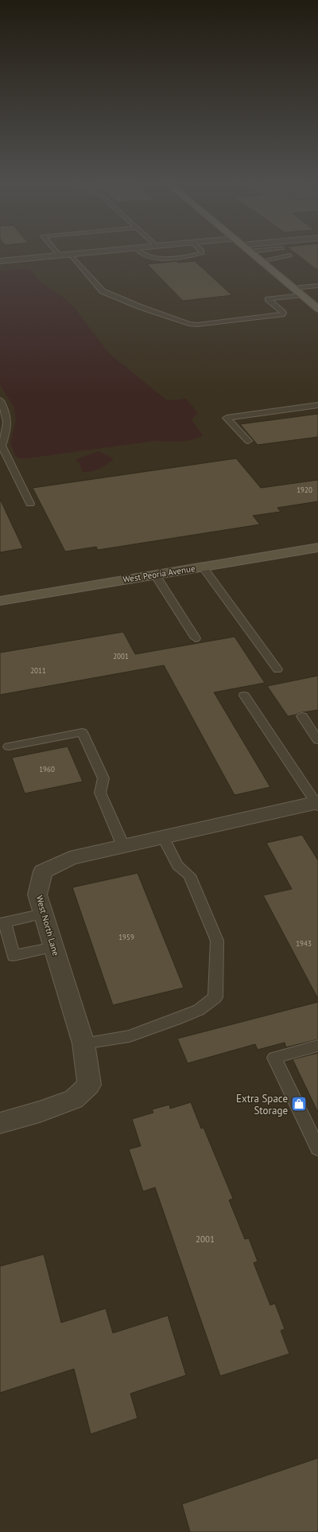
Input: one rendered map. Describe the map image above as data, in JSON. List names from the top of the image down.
{
  "streets": {
    "main road": ["West Peoria Avenue"],
    "street": ["West North Lane"]
  },
  "places": {
    "shop": ["Extra Space Storage"]
  },
  "house_numbers": [
    "1920",
    "2001",
    "2011",
    "1960",
    "1959",
    "1943",
    "2001"
  ]
}
